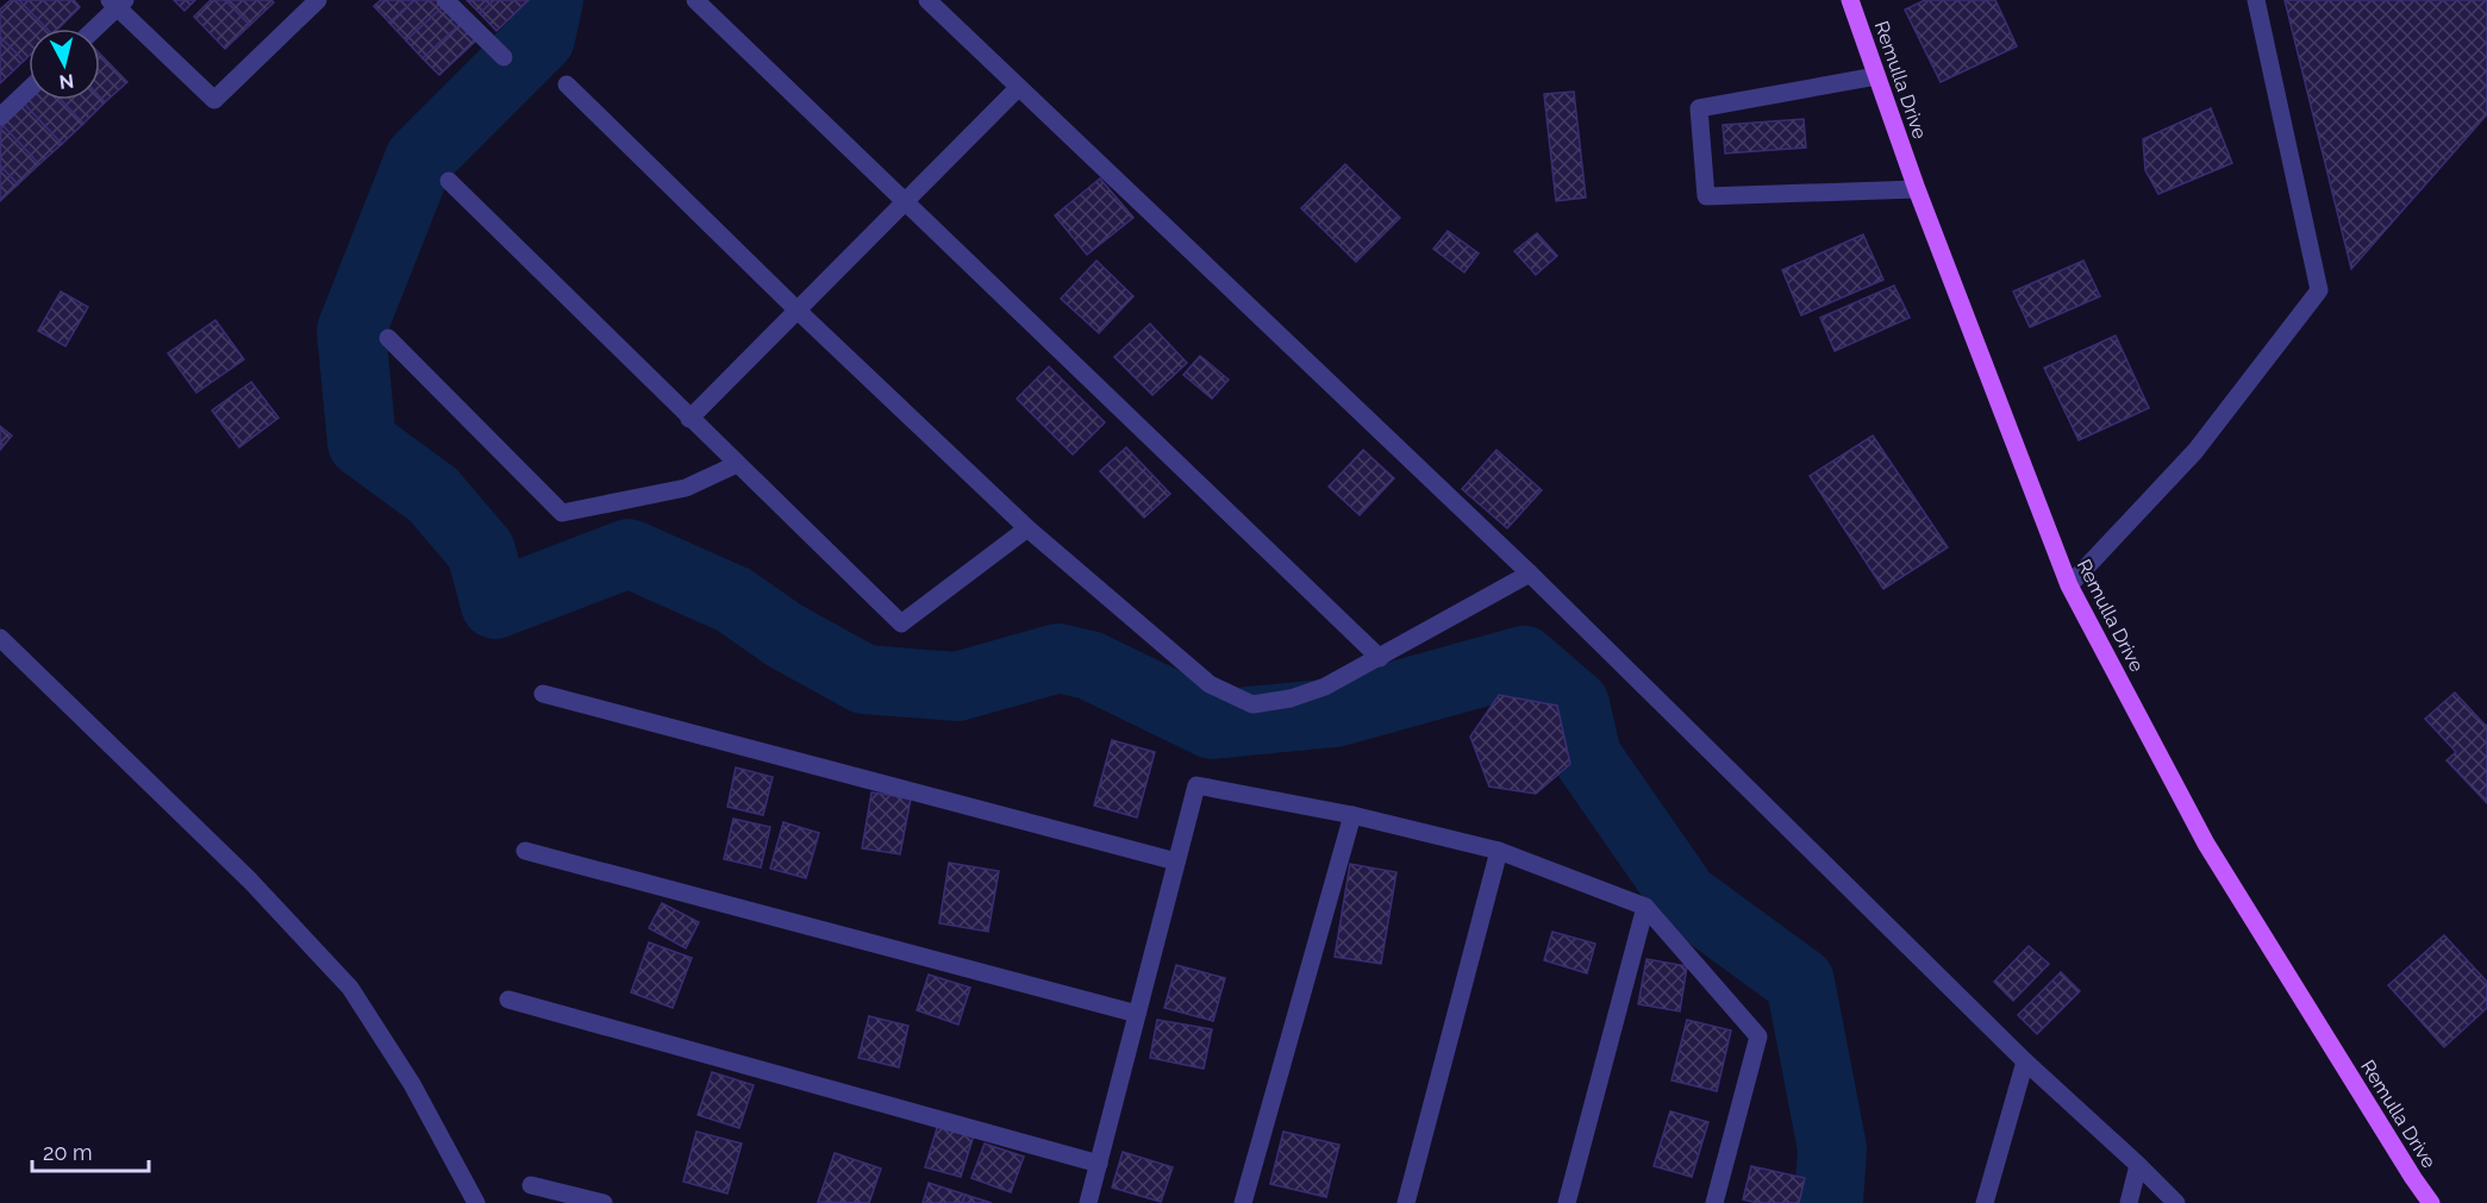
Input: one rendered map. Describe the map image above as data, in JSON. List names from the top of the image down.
{
  "streets": {
    "main road": ["Remulla Drive"]
  },
  "scale_bar": "20 m",
  "north": "bottom"
}
